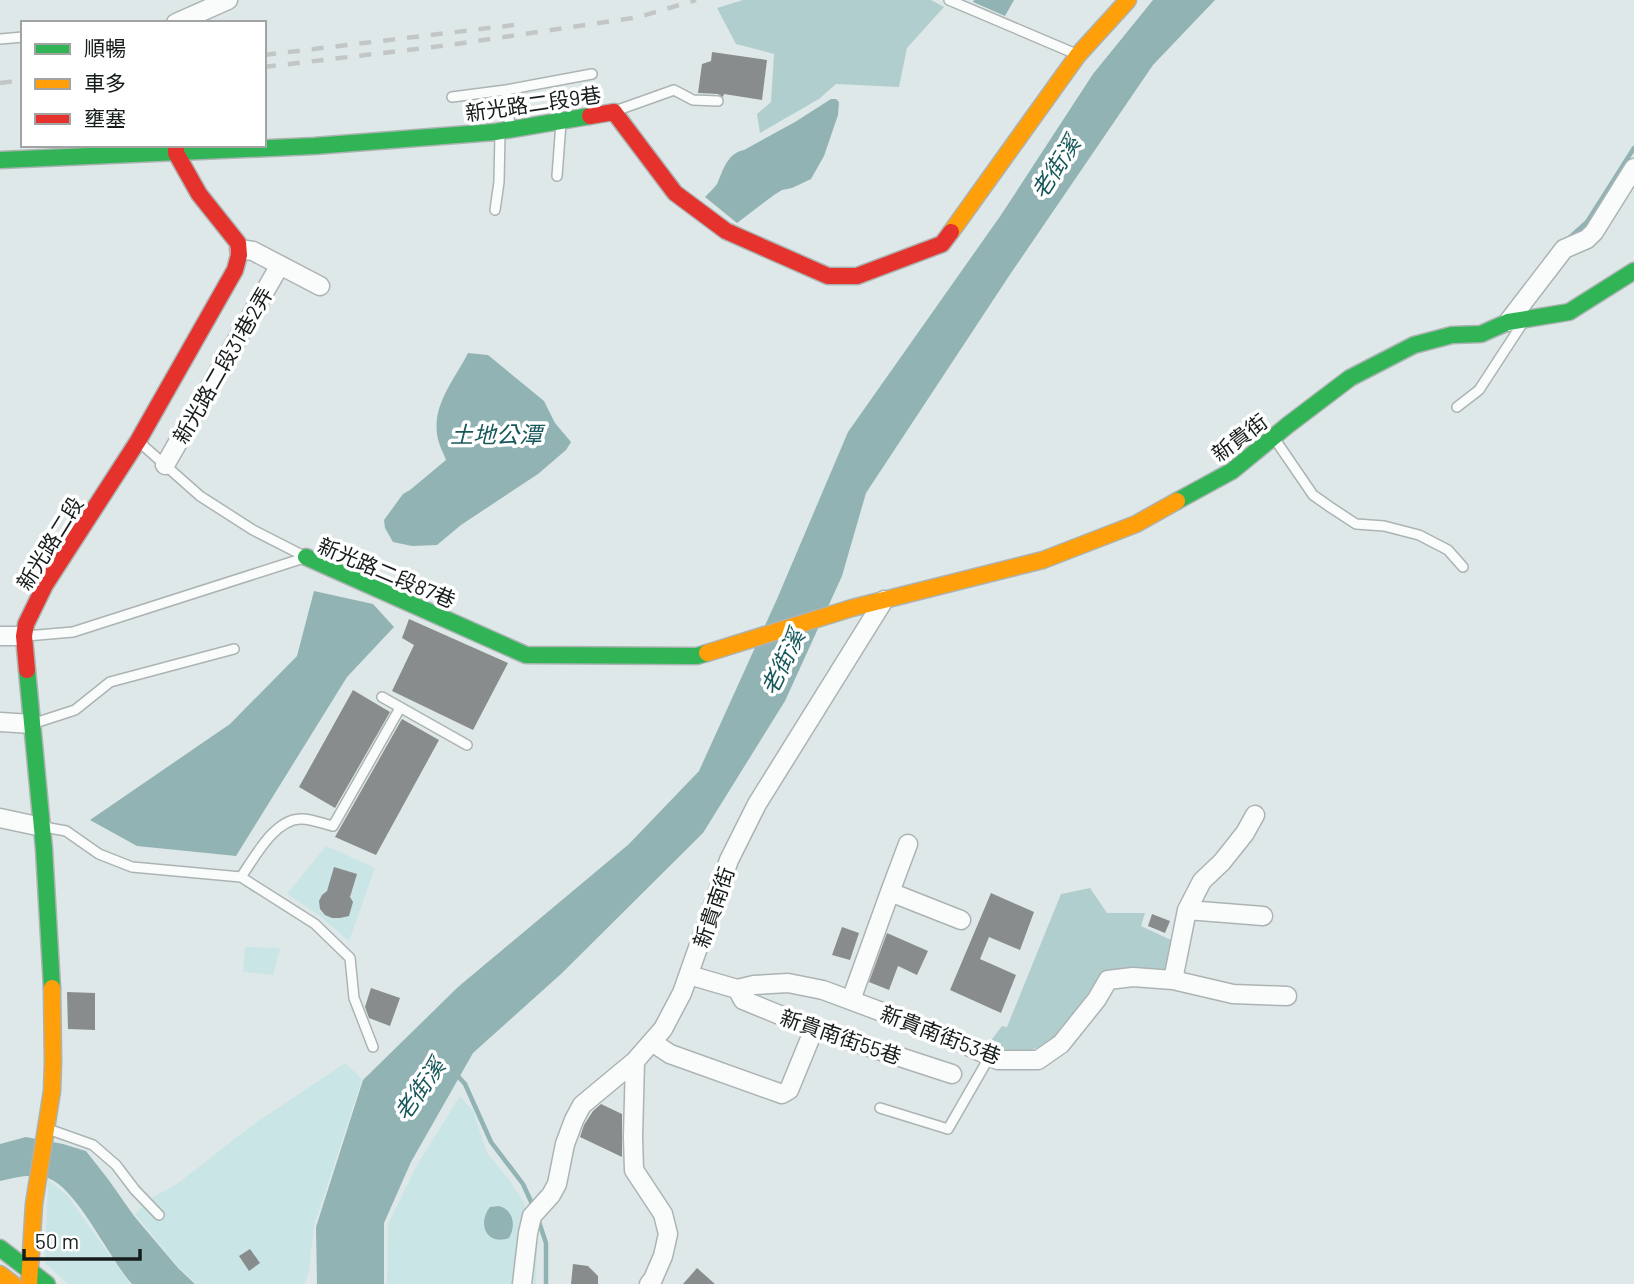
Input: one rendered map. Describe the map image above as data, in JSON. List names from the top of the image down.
{
  "streets": {
    "main road": [
      "新光路二段9巷",
      "新貴街",
      "新光路二段",
      "新光路二段87巷"
    ],
    "street": [
      "新光路二段31巷2弄",
      "新貴南街",
      "新貴南街53巷",
      "新貴南街55巷"
    ]
  },
  "crossings": [
    ["新貴街", "新光路二段87巷"],
    ["新貴街", "新貴南街"],
    ["新光路二段", "新光路二段87巷"],
    ["新貴南街", "新貴南街53巷"],
    ["新貴南街53巷", "新貴南街55巷"]
  ],
  "water": ["老街溪", "土地公潭"],
  "legend": ["順暢", "車多", "壅塞"],
  "scale_bar": "50 m"
}
